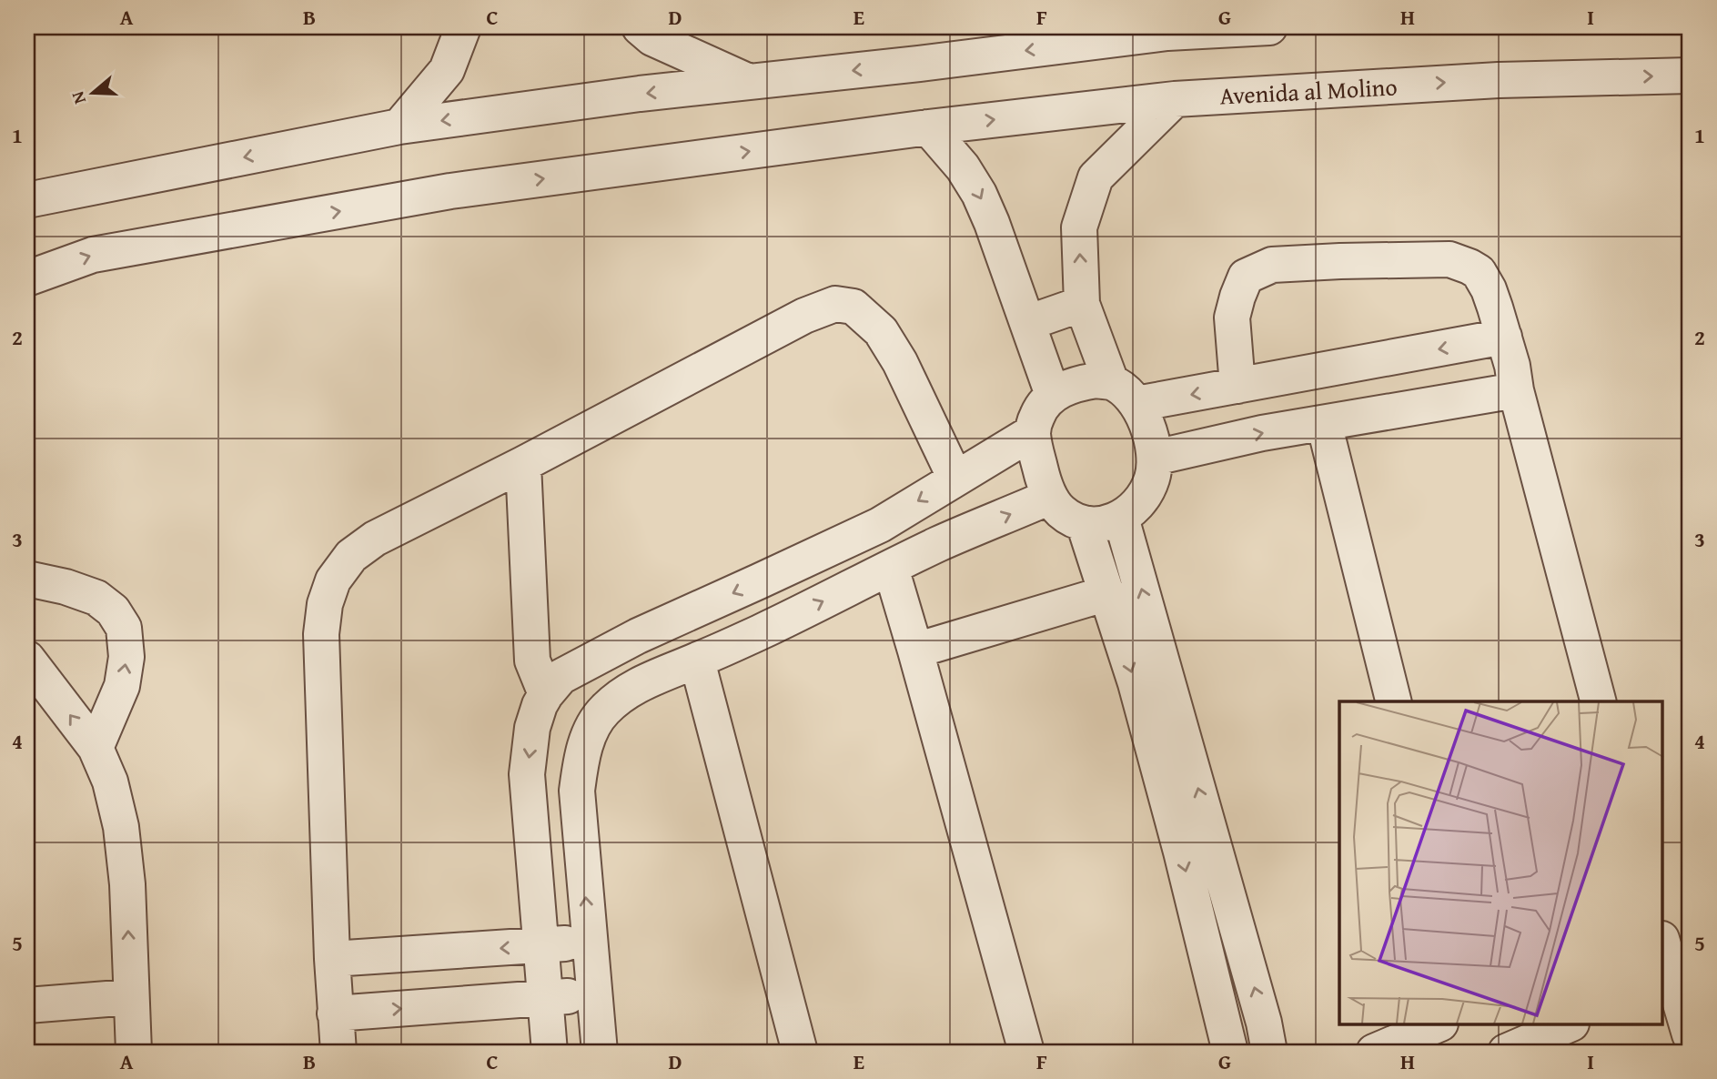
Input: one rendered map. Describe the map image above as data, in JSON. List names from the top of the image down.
{
  "streets": {
    "street": ["Avenida al Molino"]
  },
  "north": "left",
  "grid": {
    "columns": [
      "A",
      "B",
      "C",
      "D",
      "E",
      "F",
      "G",
      "H",
      "I"
    ],
    "rows": [
      "1",
      "2",
      "3",
      "4",
      "5"
    ]
  }
}
